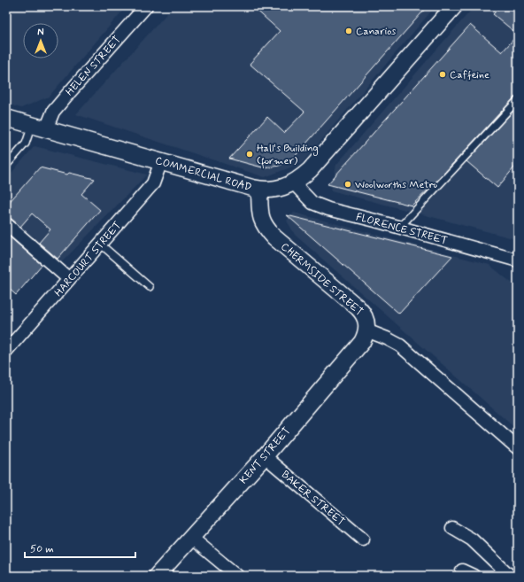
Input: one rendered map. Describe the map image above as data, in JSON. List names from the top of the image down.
{
  "streets": {
    "street": [
      "HELEN STREET",
      "COMMERCIAL ROAD",
      "FLORENCE STREET",
      "HARCOURT STREET",
      "CHERMSIDE STREET",
      "KENT STREET",
      "BAKER STREET"
    ]
  },
  "crossings": [
    ["HELEN STREET", "COMMERCIAL ROAD"],
    ["COMMERCIAL ROAD", "FLORENCE STREET"],
    ["COMMERCIAL ROAD", "HARCOURT STREET"],
    ["COMMERCIAL ROAD", "CHERMSIDE STREET"],
    ["CHERMSIDE STREET", "KENT STREET"],
    ["KENT STREET", "BAKER STREET"]
  ],
  "places": [
    "Canarios",
    "Caffeine",
    "Hall's Building (former)",
    "Woolworths Metro"
  ],
  "scale_bar": "50 m",
  "north": "top"
}
